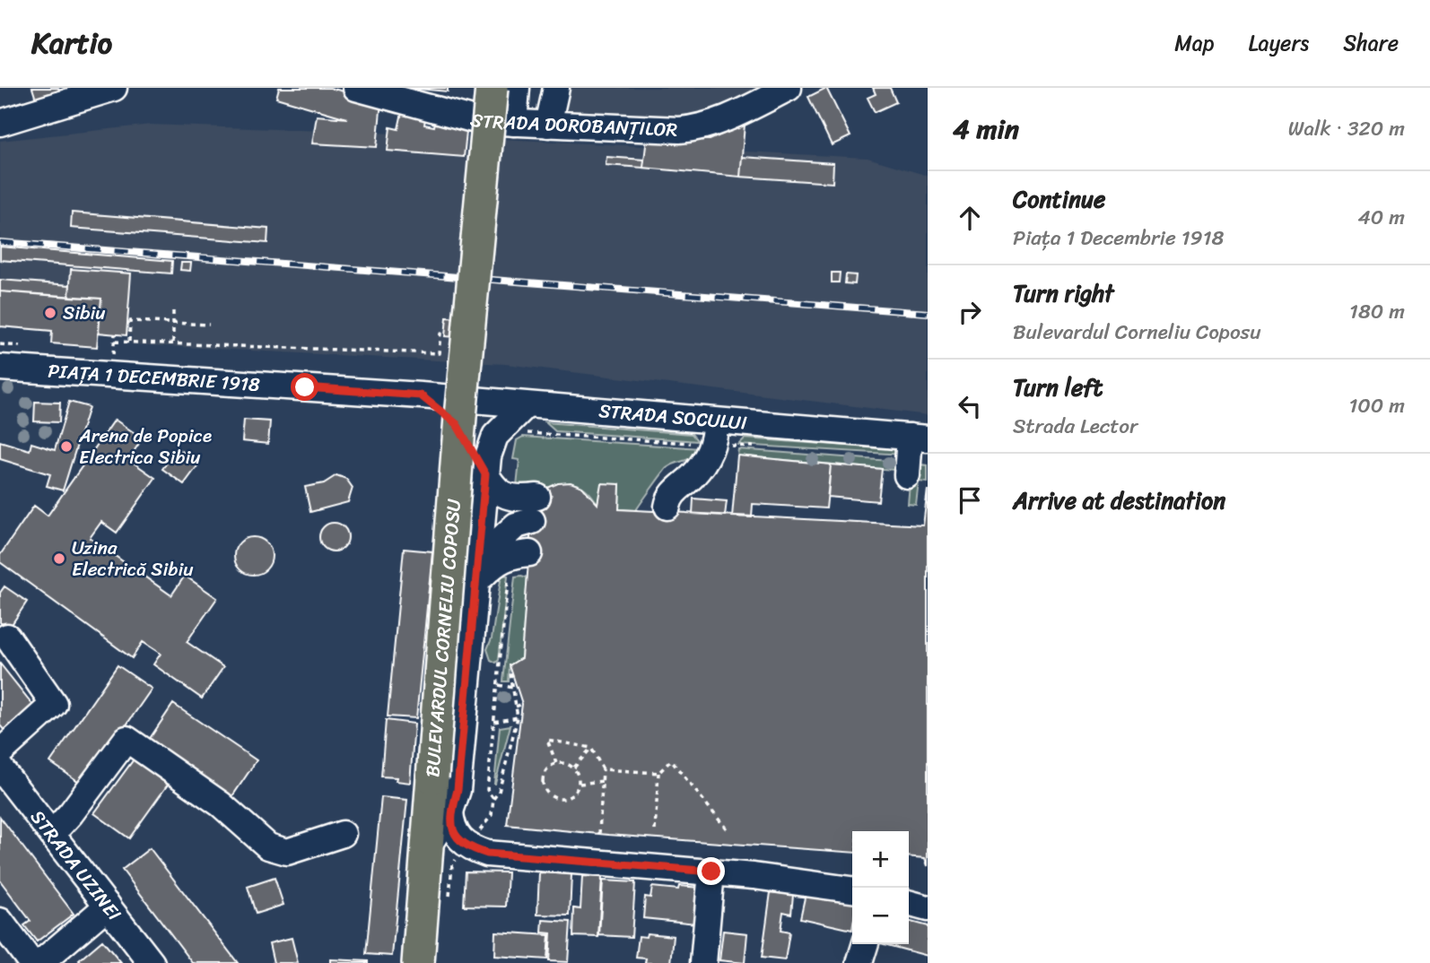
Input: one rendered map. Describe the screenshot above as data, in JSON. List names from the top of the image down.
{
  "streets": {
    "main road": ["BULEVARDUL CORNELIU COPOSU"],
    "street": [
      "STRADA DOROBANȚILOR",
      "PIAȚA 1 DECEMBRIE 1918",
      "STRADA SOCULUI",
      "STRADA UZINEI"
    ]
  },
  "crossings": [
    ["PIAȚA 1 DECEMBRIE 1918", "STRADA SOCULUI"],
    ["STRADA SOCULUI", "BULEVARDUL CORNELIU COPOSU"]
  ],
  "places": ["Sibiu", "Arena de Popice Electrica Sibiu", "Uzina Electrică Sibiu"],
  "page": {
    "header": "Kartio",
    "nav": ["Map", "Layers", "Share"],
    "heading": ["4 min", "Walk · 320 m"],
    "list": [
      ["Continue", "Piața 1 Decembrie 1918", "40 m"],
      ["Turn right", "Bulevardul Corneliu Coposu", "180 m"],
      ["Turn left", "Strada Lector", "100 m"],
      "Arrive at destination"
    ],
    "map_buttons": ["+", "−"]
  }
}
